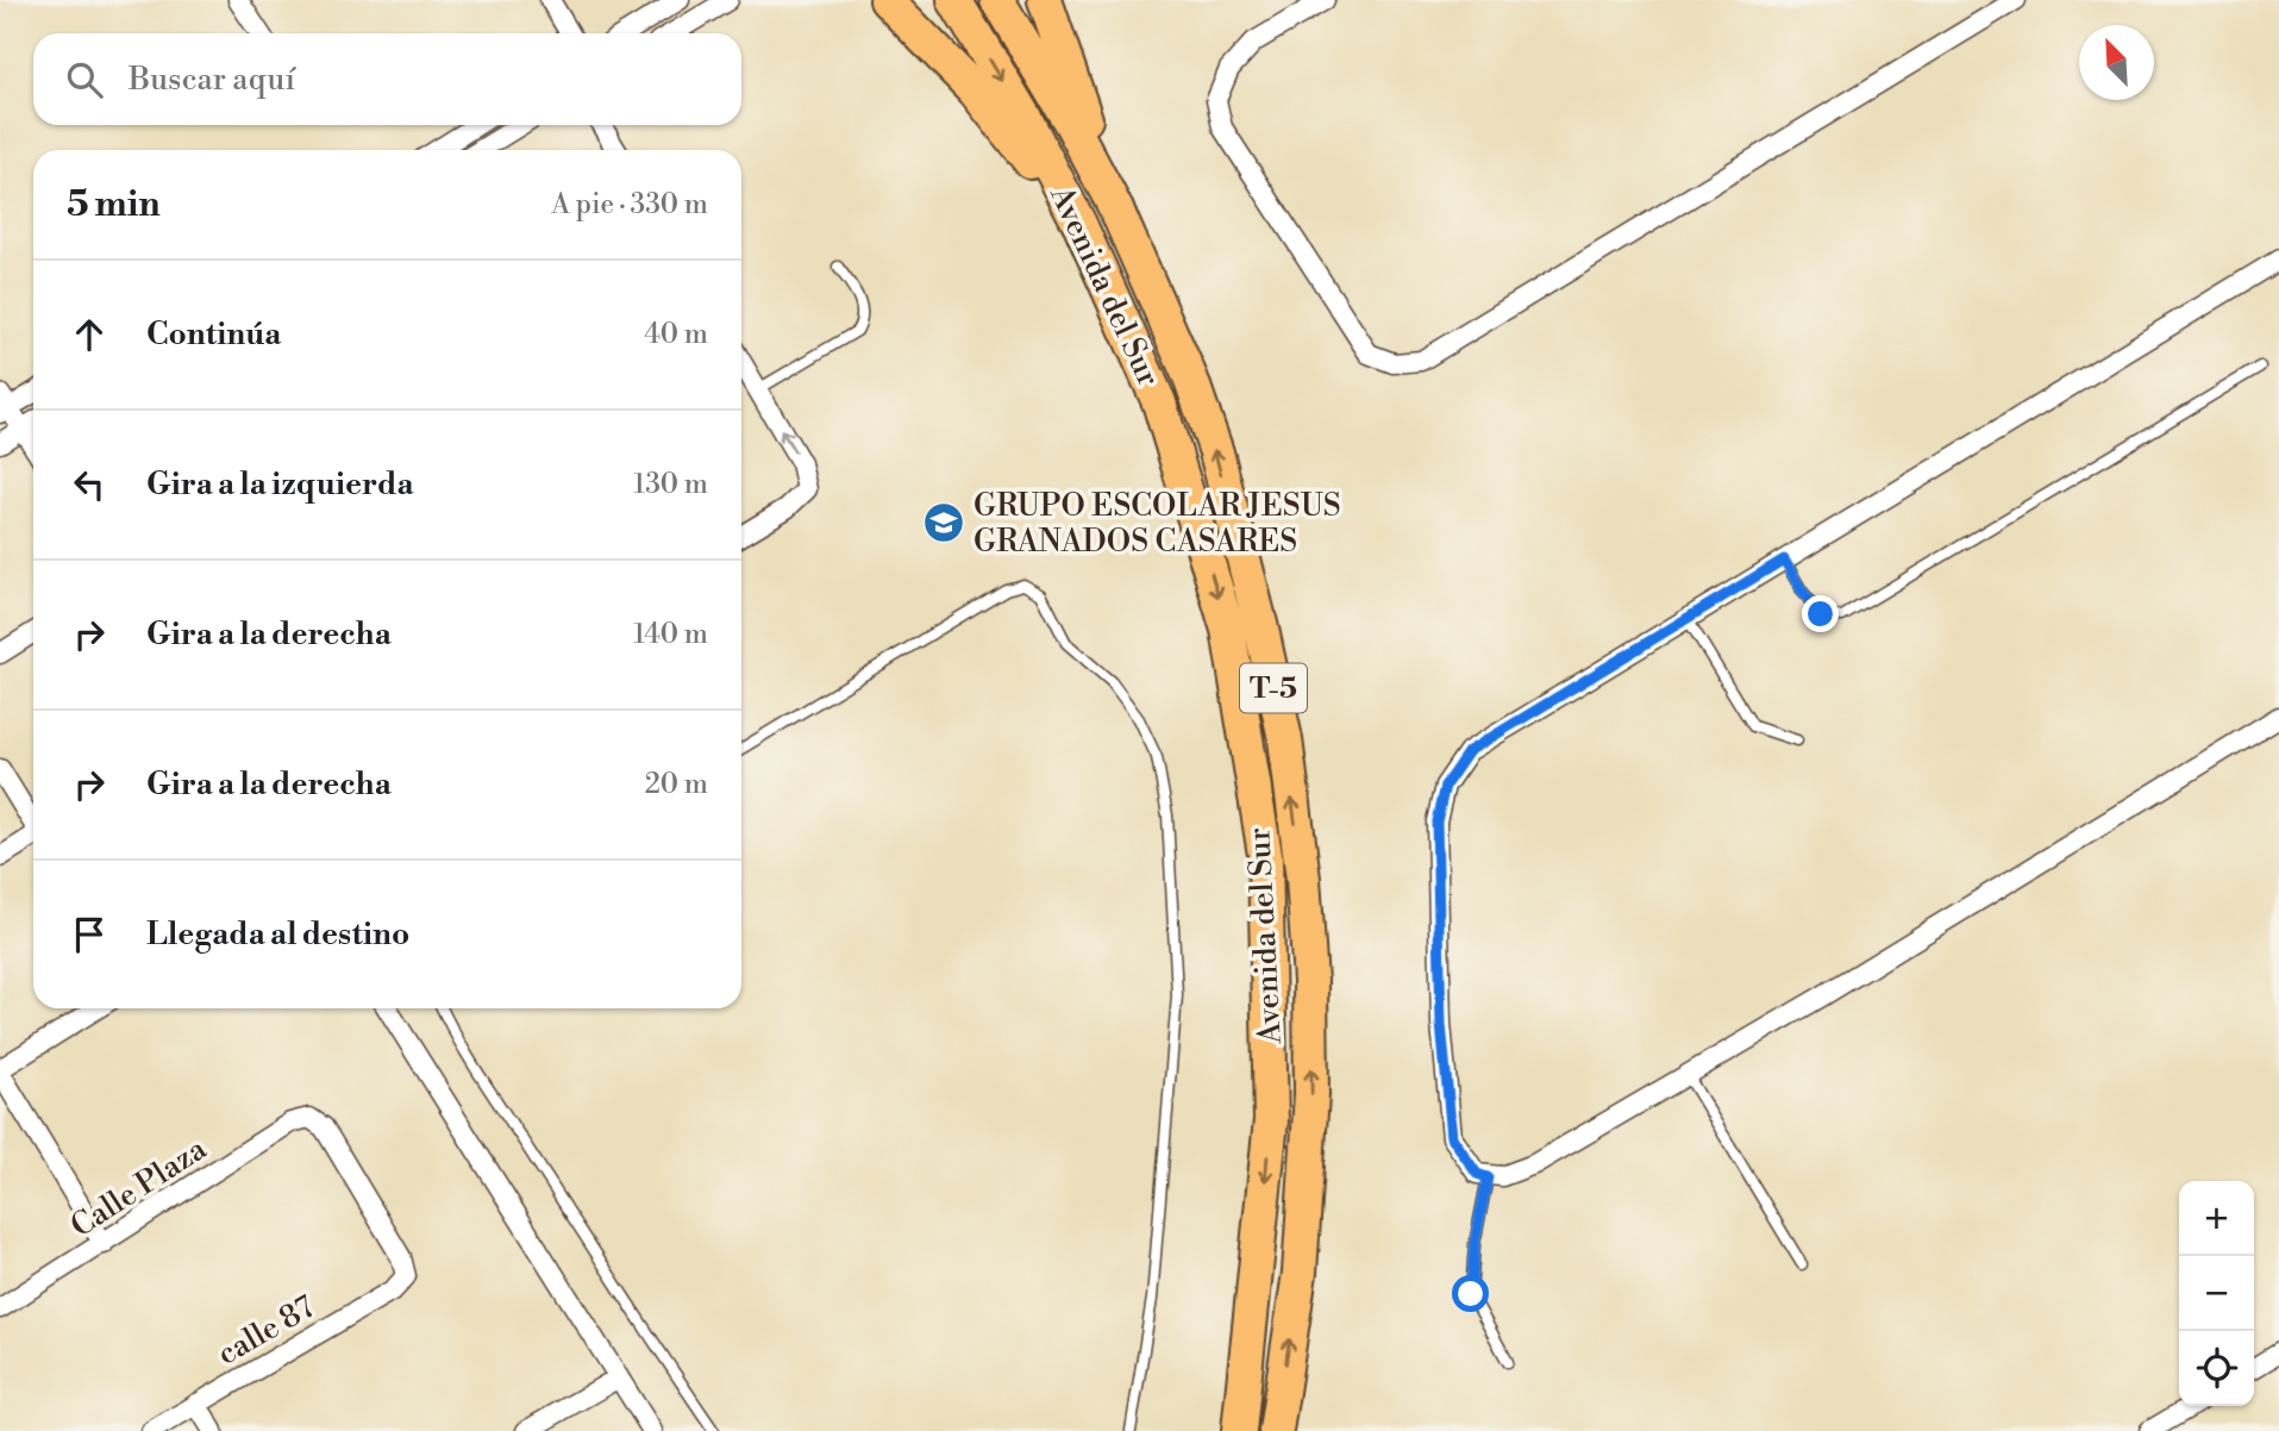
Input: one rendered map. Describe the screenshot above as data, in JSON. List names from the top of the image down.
{
  "streets": {
    "highway": ["Avenida del Sur", "T-5"],
    "street": ["Calle Plaza", "calle 87"]
  },
  "crossings": [
    ["Calle Plaza", "calle 87"]
  ],
  "places": {
    "school or university": ["GRUPO ESCOLAR JESUS GRANADOS CASARES"]
  },
  "north": "top left",
  "page": {
    "search": "Buscar aquí",
    "heading": ["5 min", "A pie · 330 m"],
    "list": [
      ["Continúa", "40 m"],
      ["Gira a la izquierda", "130 m"],
      ["Gira a la derecha", "140 m"],
      ["Gira a la derecha", "20 m"],
      "Llegada al destino"
    ],
    "map_buttons": ["+", "−"]
  }
}
